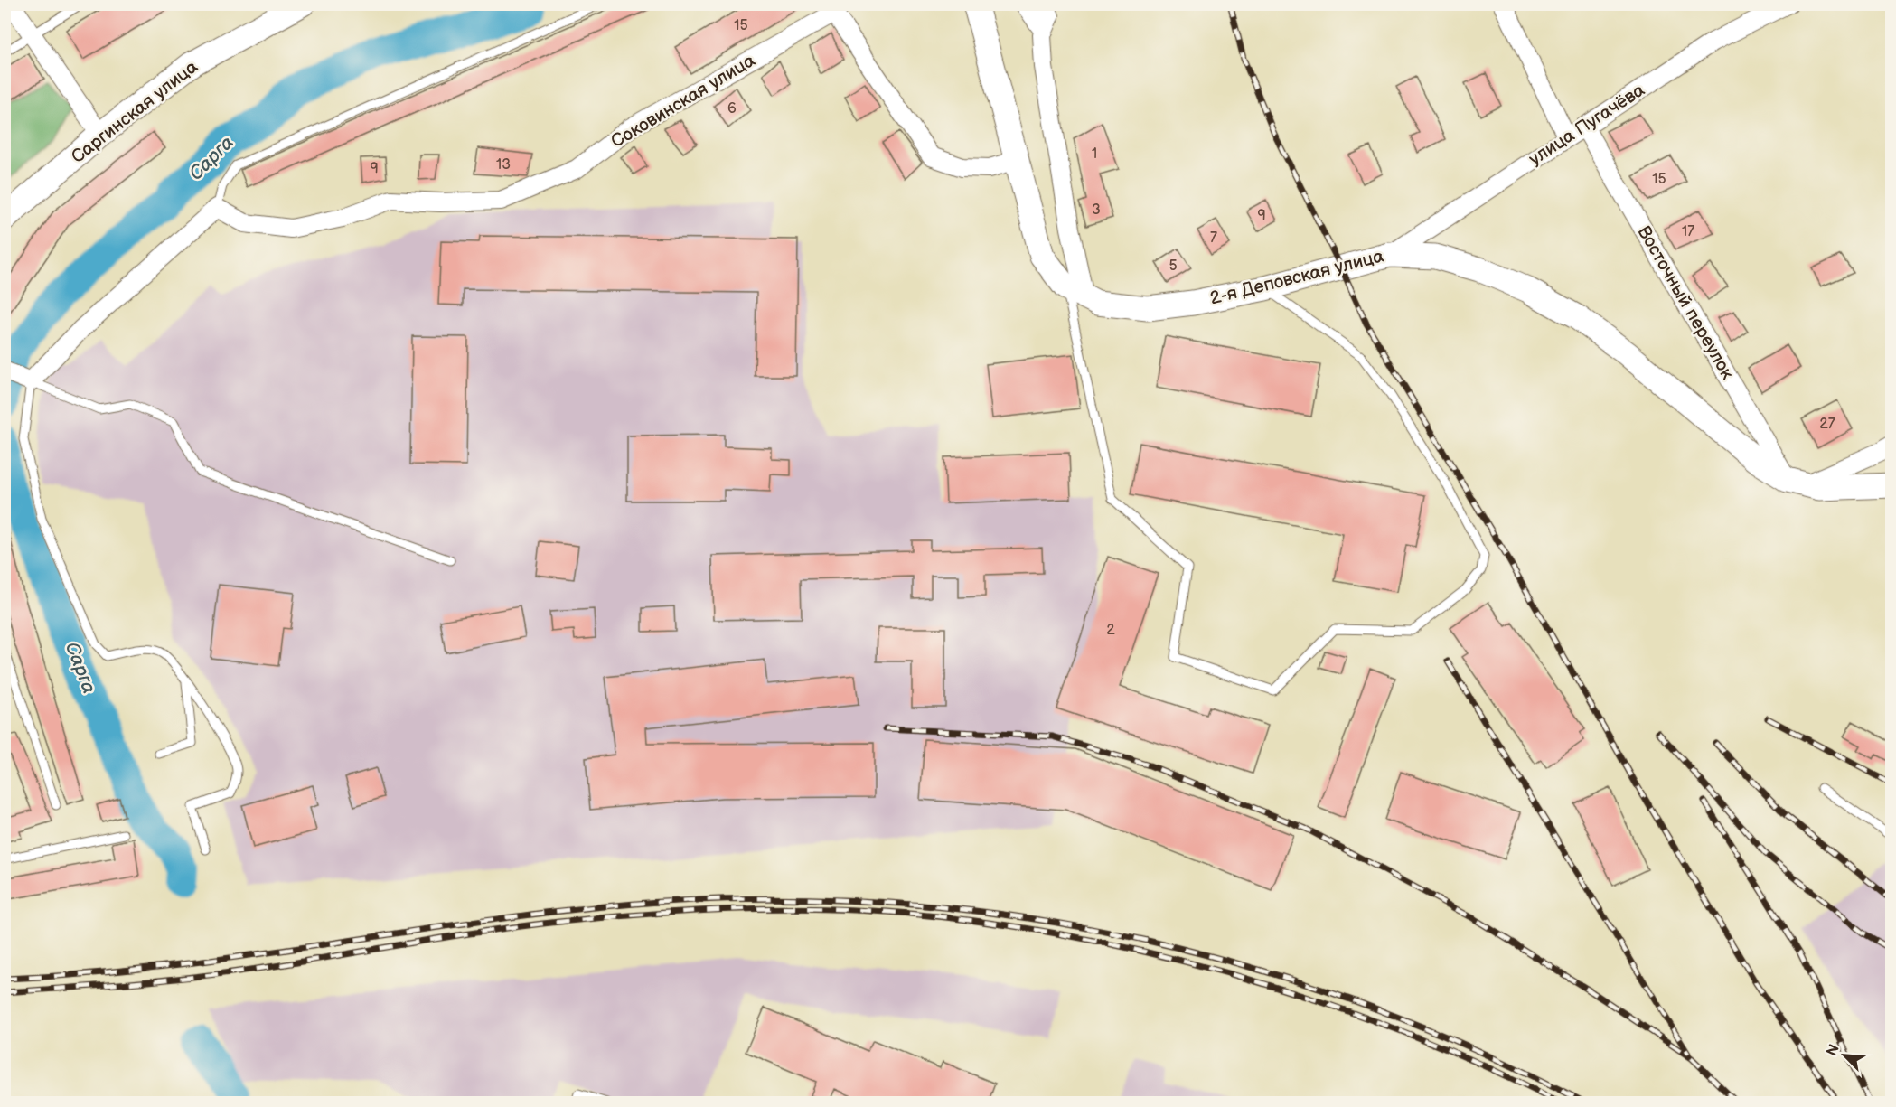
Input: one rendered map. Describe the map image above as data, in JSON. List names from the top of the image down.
{
  "streets": {
    "street": [
      "Соковинская улица",
      "Саргинская улица",
      "улица Пугачёва",
      "2-я Деповская улица",
      "Восточный переулок"
    ]
  },
  "crossings": [
    ["улица Пугачёва", "2-я Деповская улица"],
    ["улица Пугачёва", "Восточный переулок"],
    ["2-я Деповская улица", "Восточный переулок"]
  ],
  "water": ["Сарга"],
  "house_numbers": [
    "15",
    "6",
    "1",
    "13",
    "9",
    "15",
    "3",
    "9",
    "17",
    "7",
    "5",
    "27",
    "2"
  ],
  "north": "top left"
}
